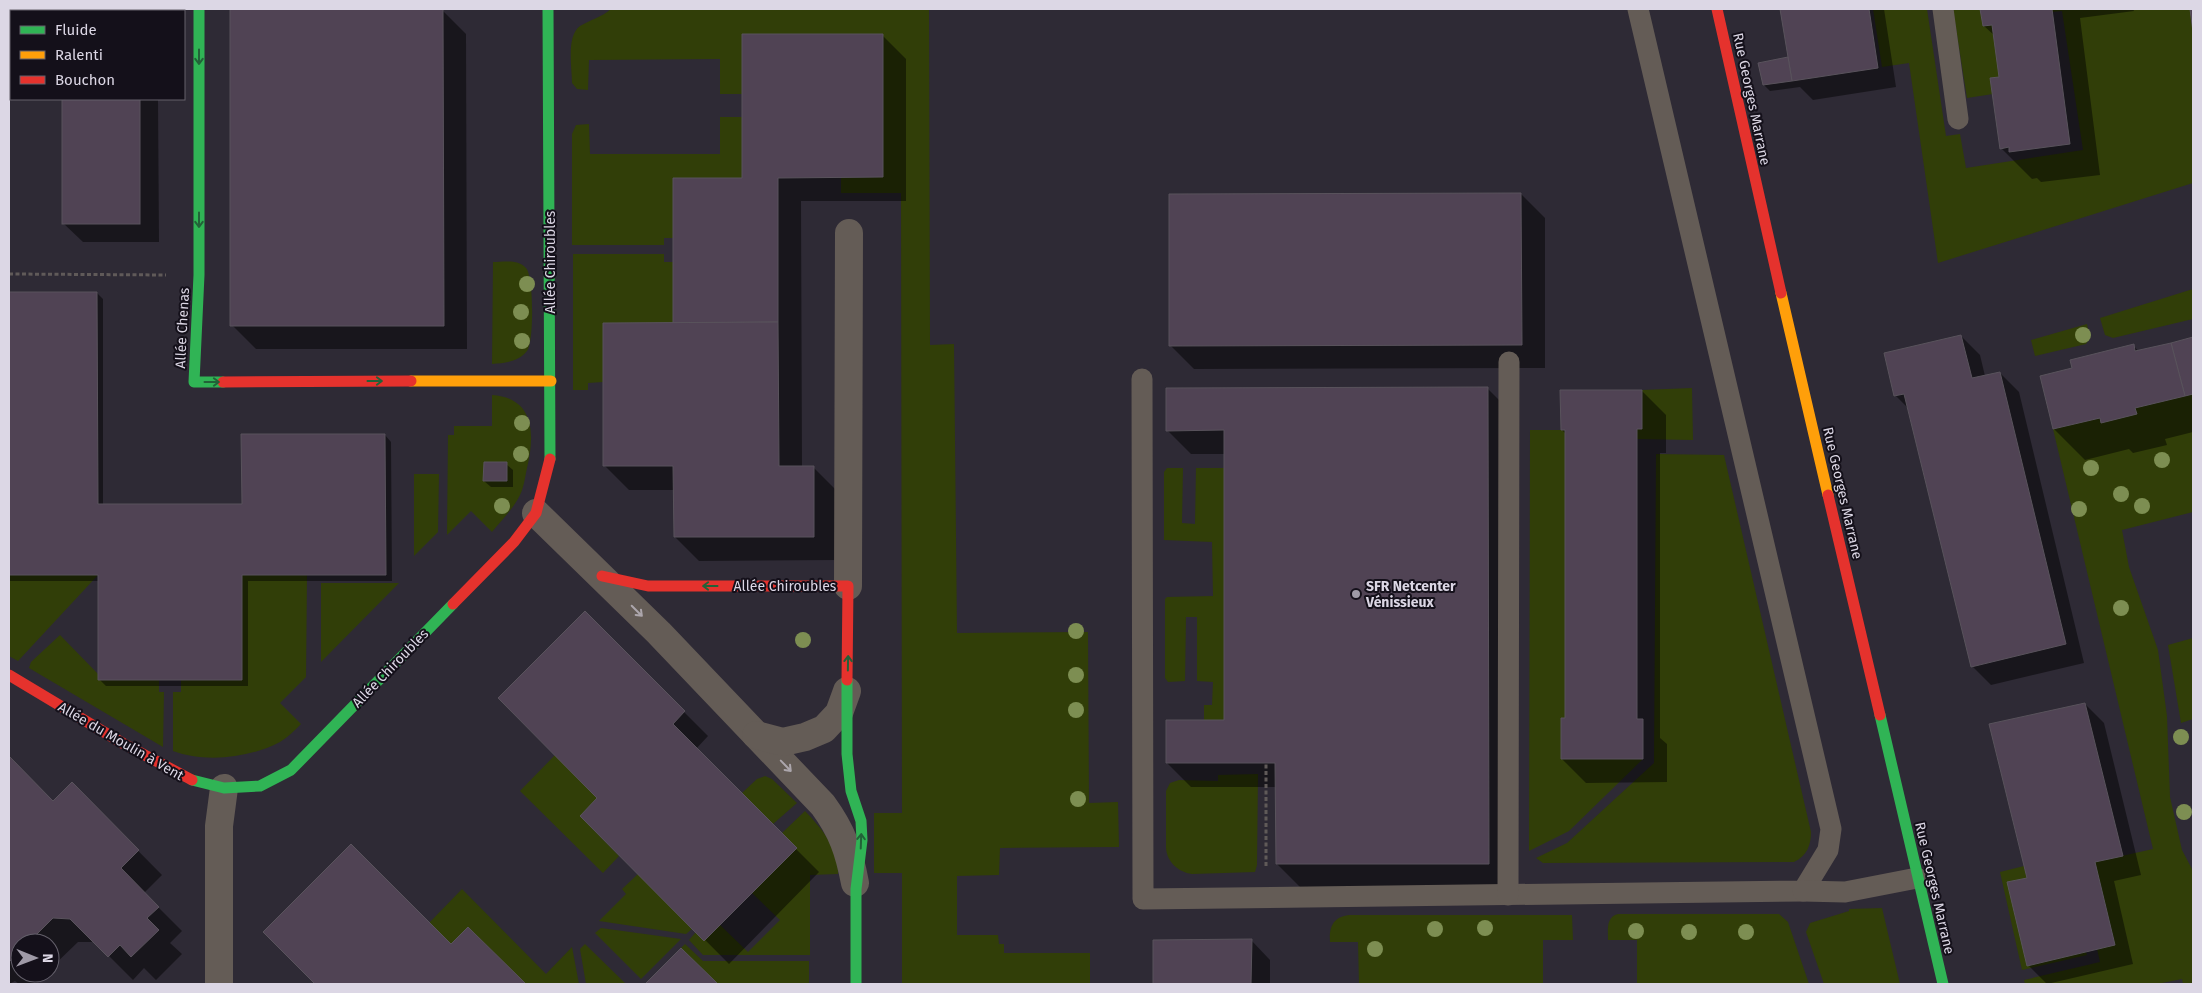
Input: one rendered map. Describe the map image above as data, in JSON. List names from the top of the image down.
{
  "streets": {
    "street": [
      "Rue Georges Marrane",
      "Allée Chiroubles",
      "Allée Chenas",
      "Allée du Moulin à Vent"
    ]
  },
  "crossings": [
    ["Allée Chiroubles", "Allée Chenas"],
    ["Allée Chiroubles", "Allée du Moulin à Vent"]
  ],
  "places": ["SFR Netcenter Vénissieux"],
  "legend": ["Fluide", "Ralenti", "Bouchon"],
  "north": "right"
}
